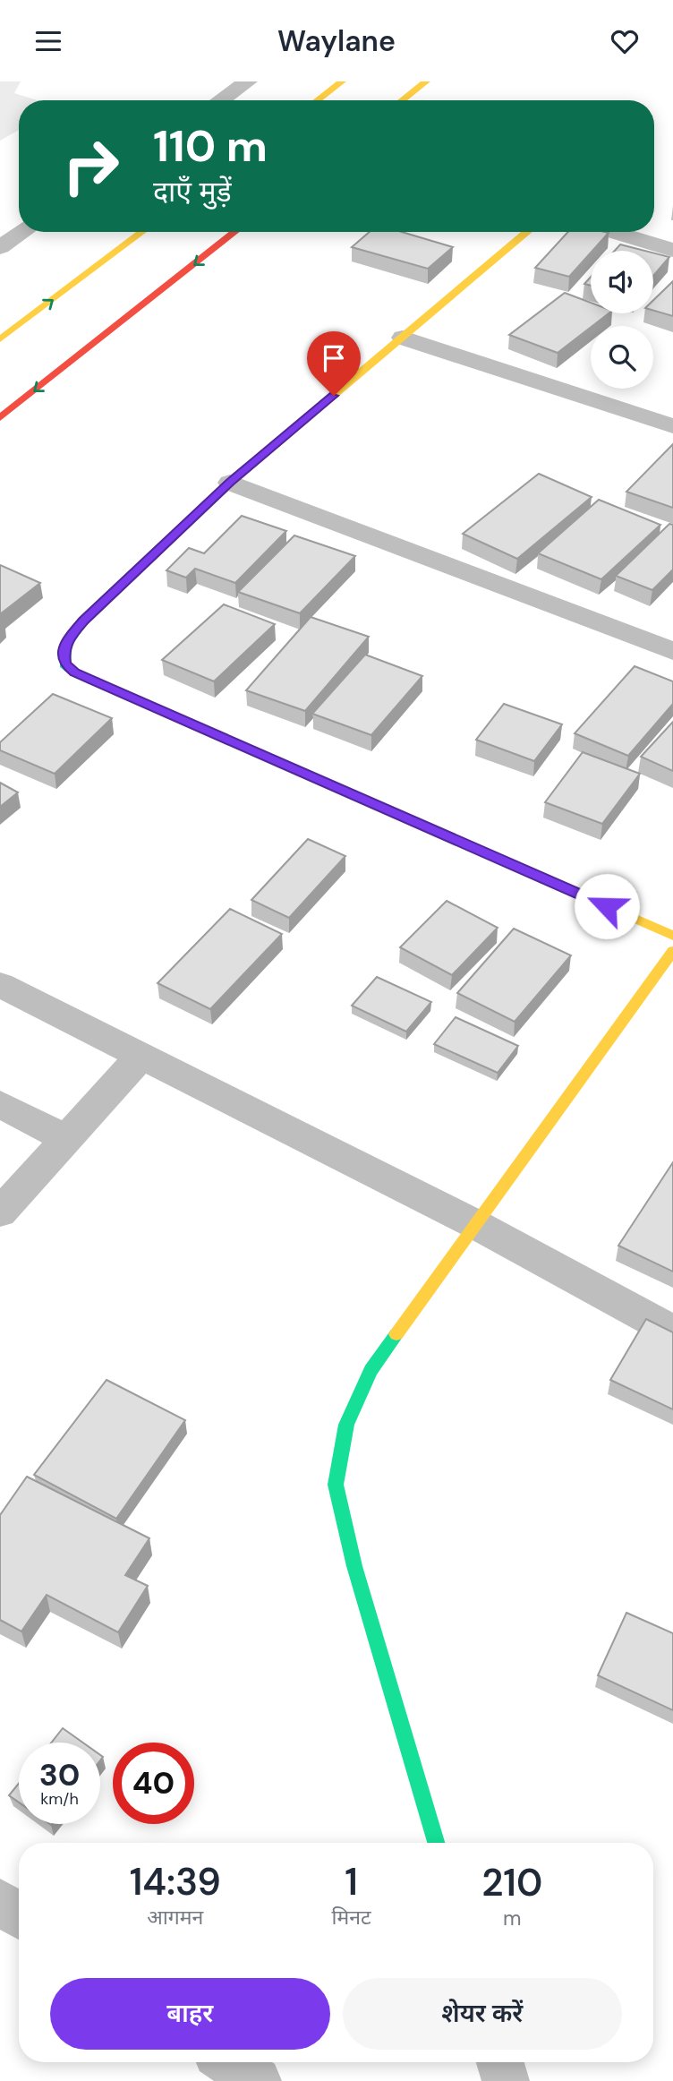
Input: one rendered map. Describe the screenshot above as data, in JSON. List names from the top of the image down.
{
  "page": {
    "header": "Waylane",
    "turn": ["110 m", "दाएँ मुड़ें"],
    "speed": "30 km/h",
    "limit": "40",
    "eta": [
      "14:39",
      "आगमन",
      "1",
      "मिनट",
      "210",
      "m"
    ],
    "buttons": ["बाहर", "शेयर करें"]
  }
}
